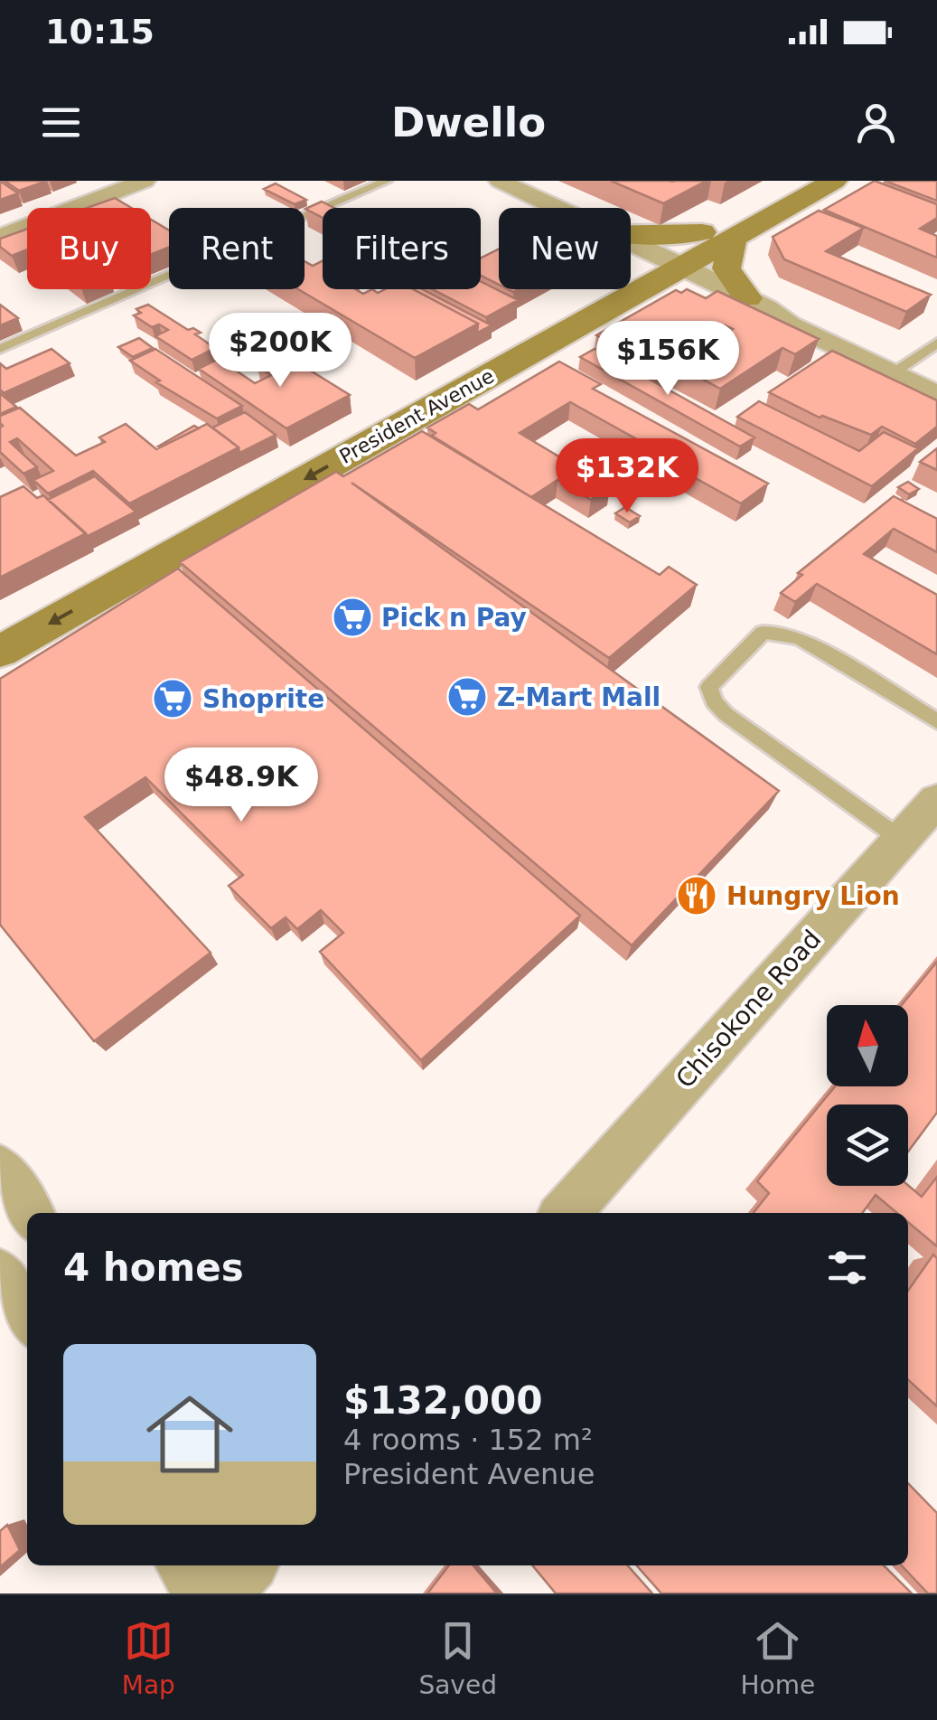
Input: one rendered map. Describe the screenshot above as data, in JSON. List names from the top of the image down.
{
  "streets": {
    "main road": ["President Avenue"],
    "street": ["Chisokone Road"]
  },
  "places": {
    "supermarket": ["Pick n Pay", "Z-Mart Mall", "Shoprite"],
    "restaurant": ["Hungry Lion"]
  },
  "north": "top",
  "page": {
    "status": "10:15",
    "header": "Dwello",
    "chip": [
      "Buy",
      "Rent",
      "Filters",
      "New"
    ],
    "price": [
      "$200K",
      "$156K",
      "$132K",
      "$48.9K"
    ],
    "heading": "4 homes",
    "list": [
      {
        "name": "$132,000",
        "note": "4 rooms · 152 m² · President Avenue"
      }
    ],
    "tabs": ["Map", "Saved", "Home"]
  }
}
